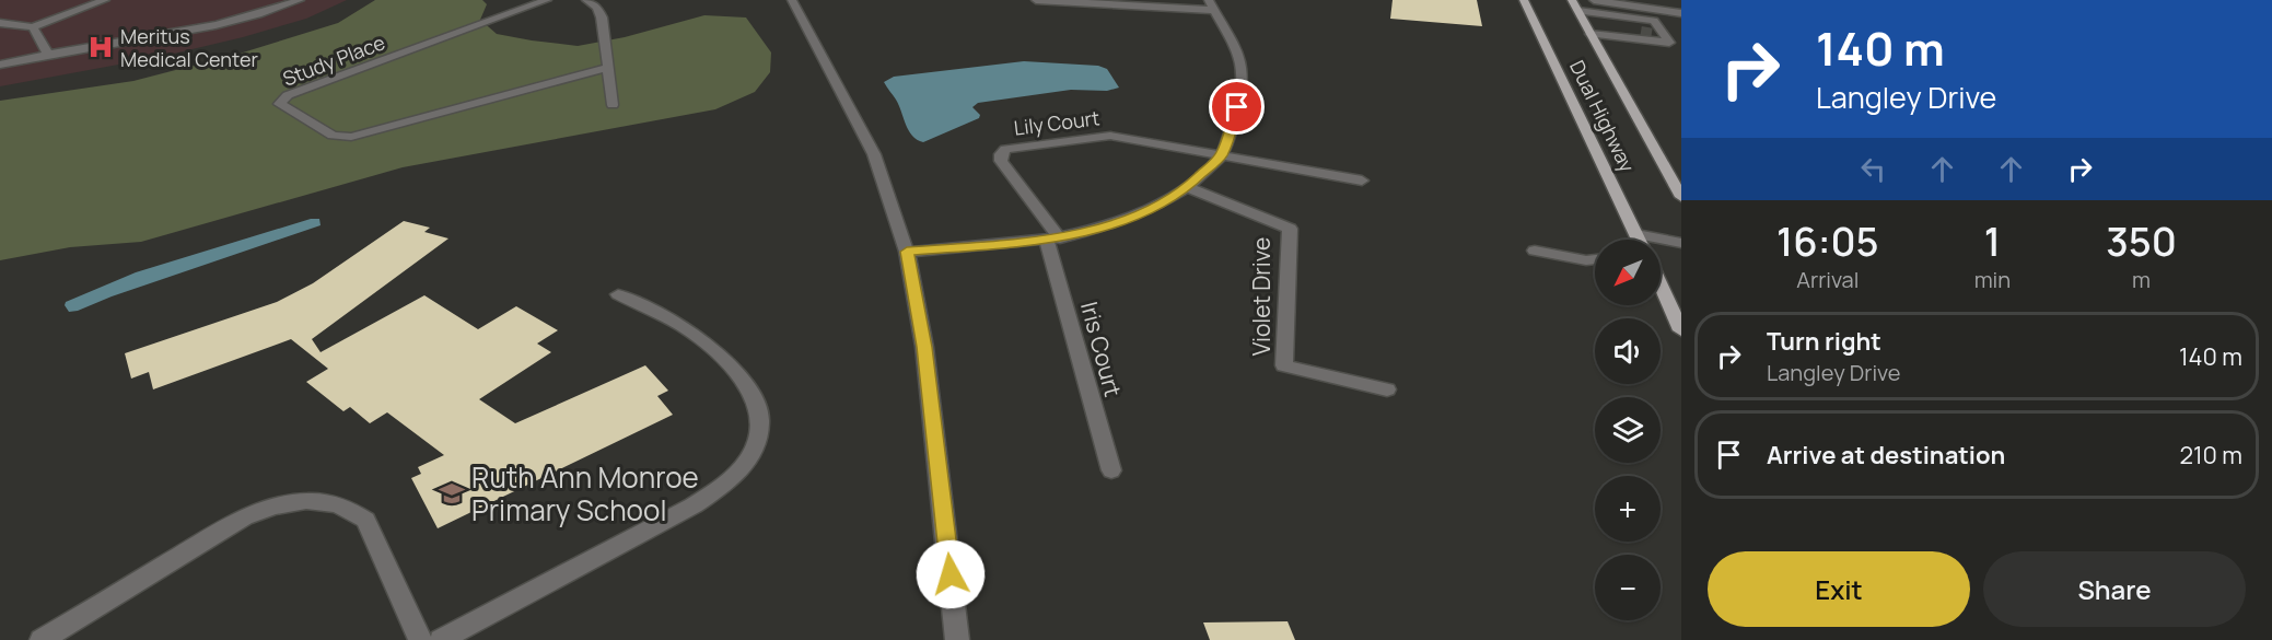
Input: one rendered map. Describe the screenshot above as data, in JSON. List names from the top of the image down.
{
  "streets": {
    "main road": ["Dual Highway"],
    "street": [
      "Study Place",
      "Lily Court",
      "Violet Drive",
      "Iris Court"
    ]
  },
  "crossings": [
    ["Lily Court", "Iris Court"]
  ],
  "places": {
    "hospital": ["Meritus Medical Center"],
    "school or university": ["Ruth Ann Monroe Primary School"]
  },
  "north": "bottom left",
  "page": {
    "turn": ["140 m", "Langley Drive"],
    "eta": [
      "16:05",
      "Arrival",
      "1",
      "min",
      "350",
      "m"
    ],
    "map_buttons": ["+", "−"],
    "list": [
      {
        "name": "Turn right",
        "note": "Langley Drive",
        "value": "140 m"
      },
      {
        "name": "Arrive at destination",
        "value": "210 m"
      }
    ],
    "buttons": ["Exit", "Share"]
  }
}
